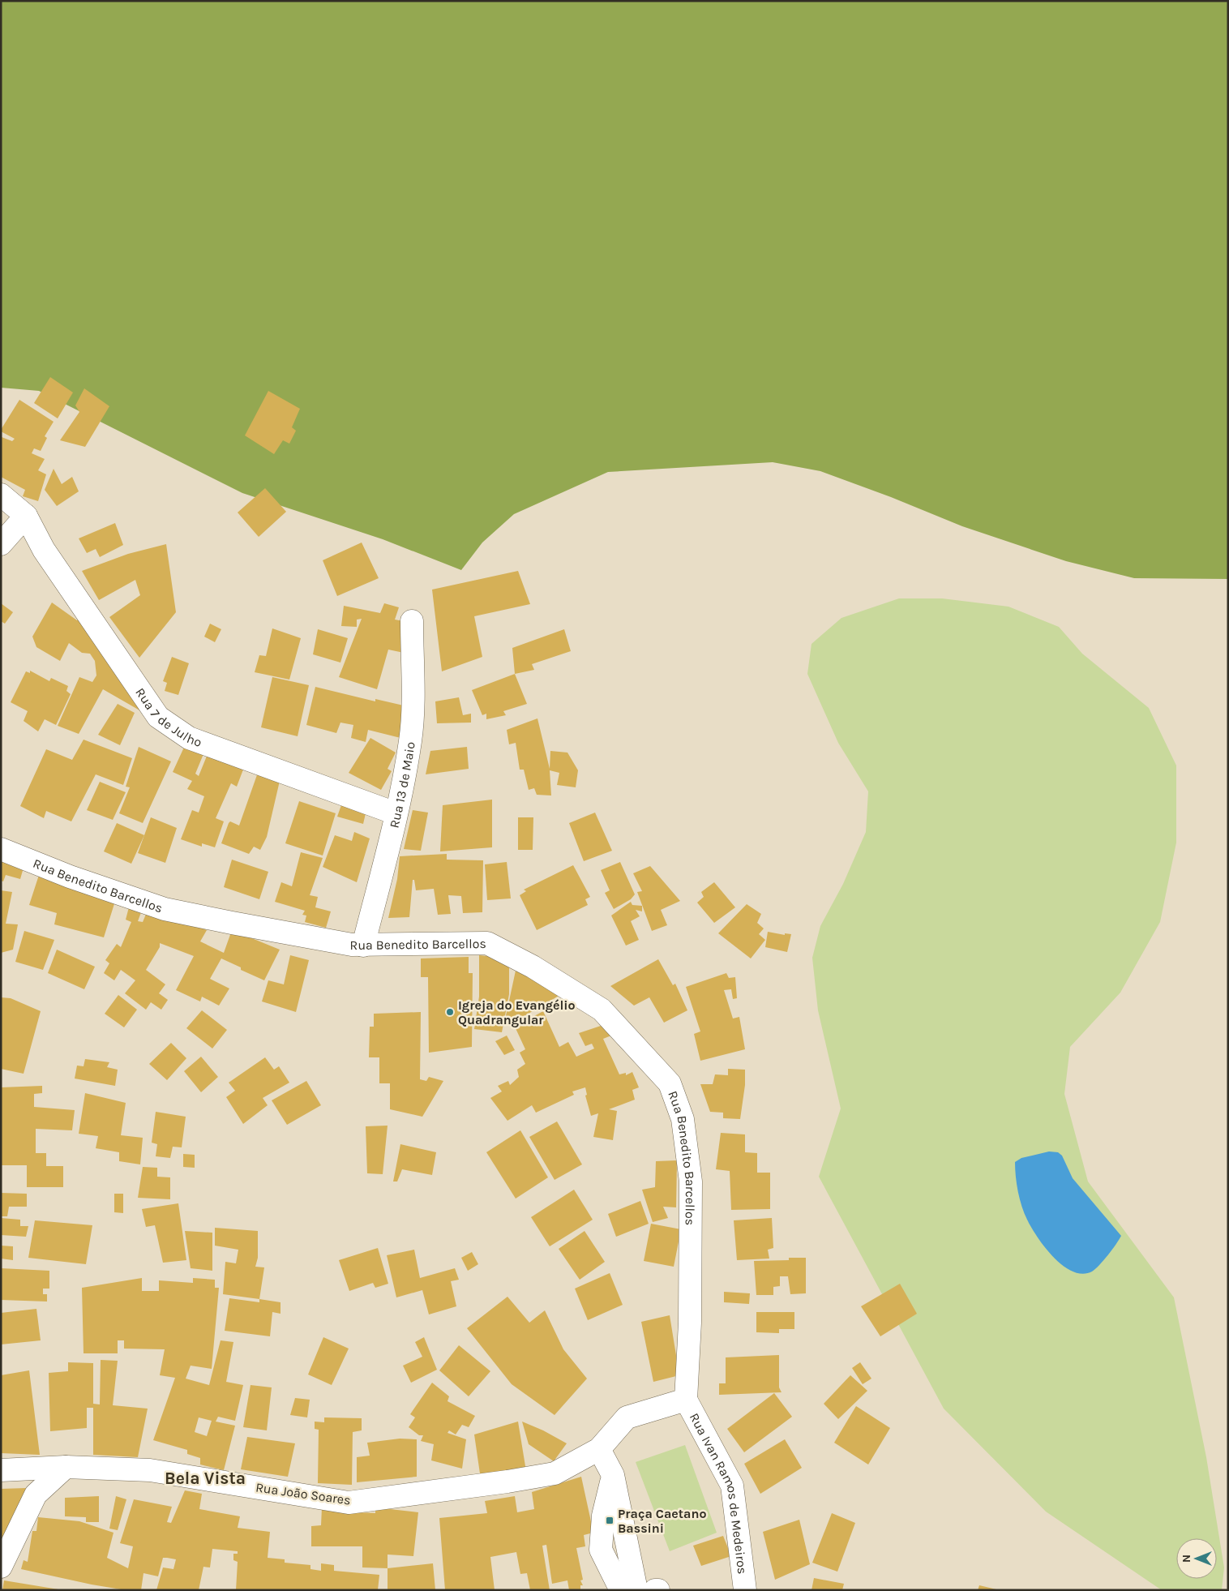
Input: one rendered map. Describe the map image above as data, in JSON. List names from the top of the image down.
{
  "streets": {
    "street": [
      "Rua 7 de Julho",
      "Rua 13 de Maio",
      "Rua Benedito Barcellos",
      "Rua João Soares",
      "Rua Ivan Ramos de Medeiros"
    ]
  },
  "crossings": [
    ["Rua 7 de Julho", "Rua 13 de Maio"],
    ["Rua 13 de Maio", "Rua Benedito Barcellos"],
    ["Rua Benedito Barcellos", "Rua Ivan Ramos de Medeiros"]
  ],
  "districts": ["Bela Vista"],
  "places": {
    "other": ["Igreja do Evangélio Quadrangular"],
    "transit": ["Praça Caetano Bassini"]
  },
  "north": "left"
}
